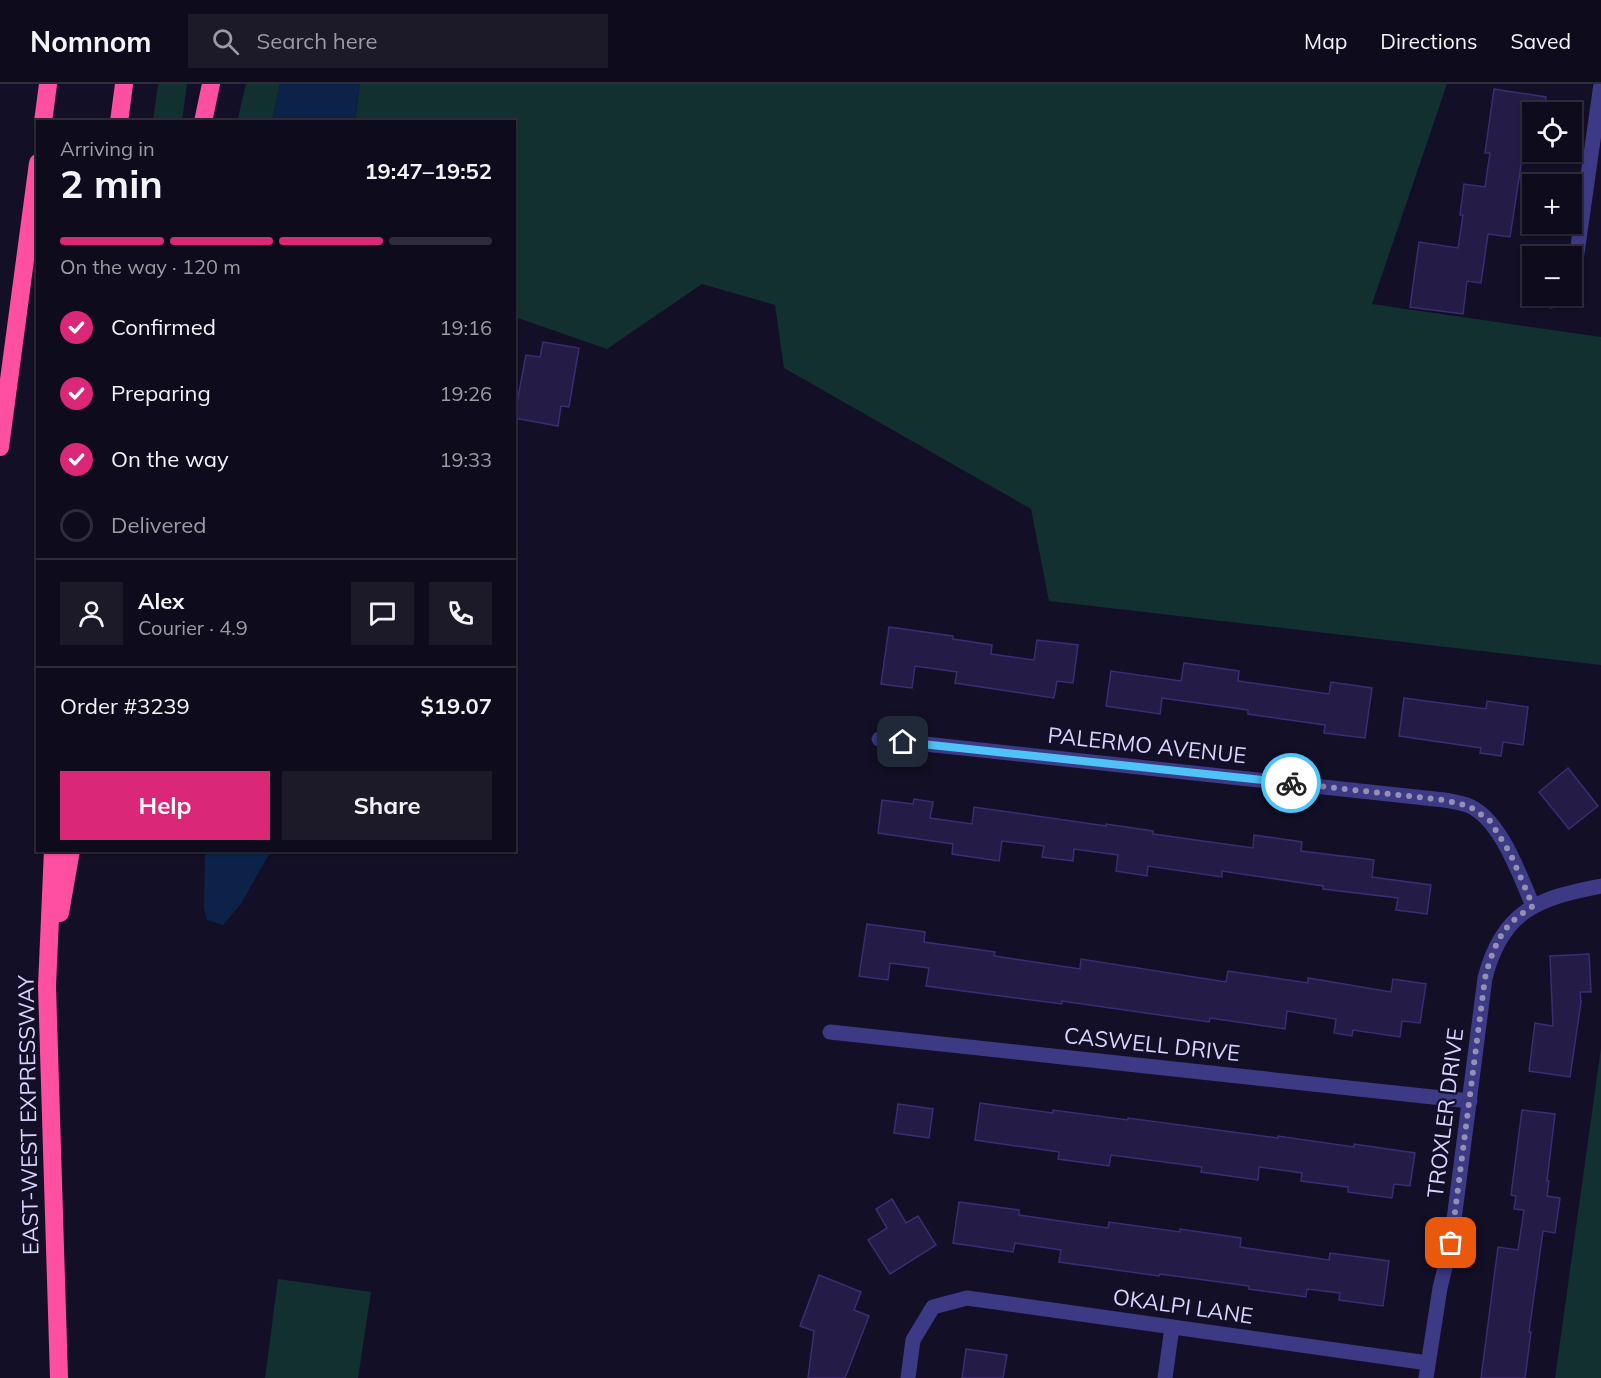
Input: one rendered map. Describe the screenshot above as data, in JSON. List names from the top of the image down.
{
  "streets": {
    "highway": ["EAST-WEST EXPRESSWAY"],
    "street": [
      "PALERMO AVENUE",
      "CASWELL DRIVE",
      "TROXLER DRIVE",
      "OKALPI LANE"
    ]
  },
  "crossings": [
    ["PALERMO AVENUE", "TROXLER DRIVE"],
    ["CASWELL DRIVE", "TROXLER DRIVE"],
    ["TROXLER DRIVE", "OKALPI LANE"]
  ],
  "page": {
    "header": "Nomnom",
    "search": "Search here",
    "nav": ["Map", "Directions", "Saved"],
    "map_buttons": ["+", "−"],
    "heading": ["2 min", "Arriving in", "19:47–19:52"],
    "panel": [
      "Alex",
      "Courier · 4.9",
      "Order #3239",
      "$19.07"
    ],
    "bar": "On the way · 120 m",
    "list": [
      ["Confirmed", "19:16"],
      ["Preparing", "19:26"],
      ["On the way", "19:33"],
      "Delivered"
    ],
    "buttons": ["Help", "Share"]
  }
}
